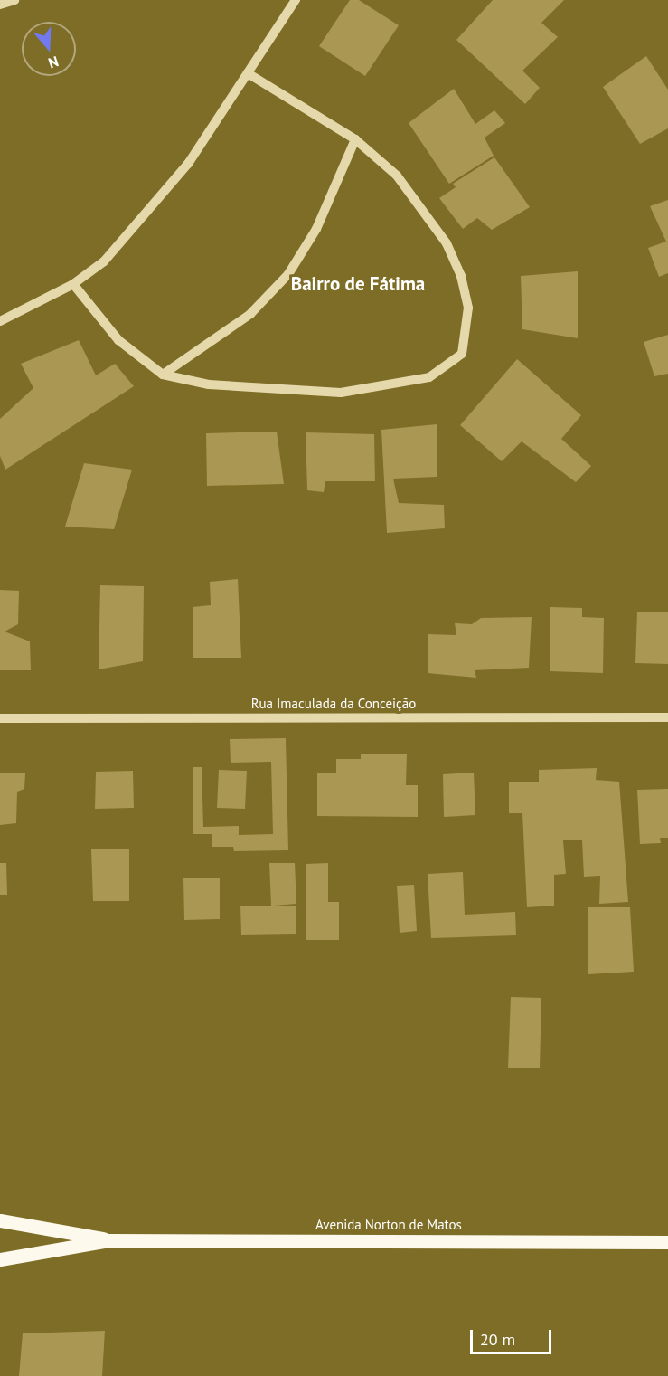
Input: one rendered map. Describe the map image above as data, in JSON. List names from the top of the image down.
{
  "streets": {
    "main road": ["Avenida Norton de Matos"],
    "street": ["Rua Imaculada da Conceição"]
  },
  "districts": ["Bairro de Fátima"],
  "scale_bar": "20 m",
  "north": "bottom"
}
